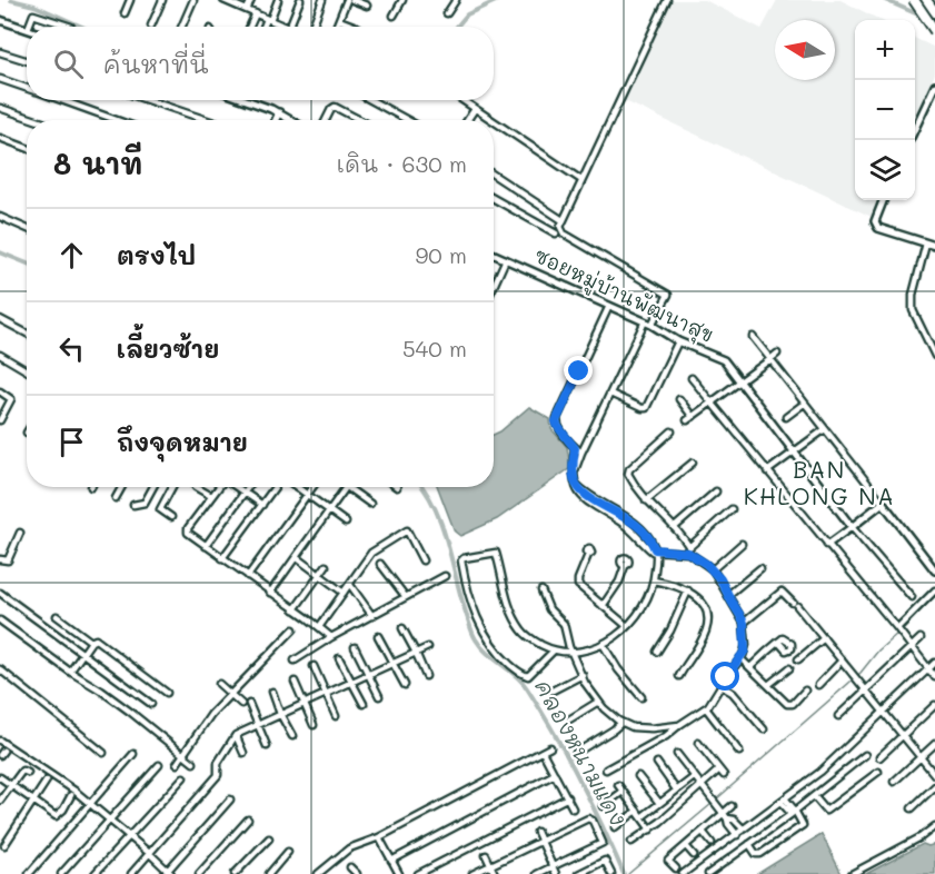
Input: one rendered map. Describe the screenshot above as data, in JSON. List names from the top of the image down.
{
  "streets": {
    "street": ["ซอยหมู่บ้านพัฒนาสุข"]
  },
  "districts": ["BAN KHLONG NA"],
  "water": ["คลองหนามแดง"],
  "north": "left",
  "page": {
    "map_buttons": ["+", "−"],
    "search": "ค้นหาที่นี่",
    "heading": ["8 นาที", "เดิน · 630 m"],
    "list": [
      ["ตรงไป", "90 m"],
      ["เลี้ยวซ้าย", "540 m"],
      "ถึงจุดหมาย"
    ]
  }
}
